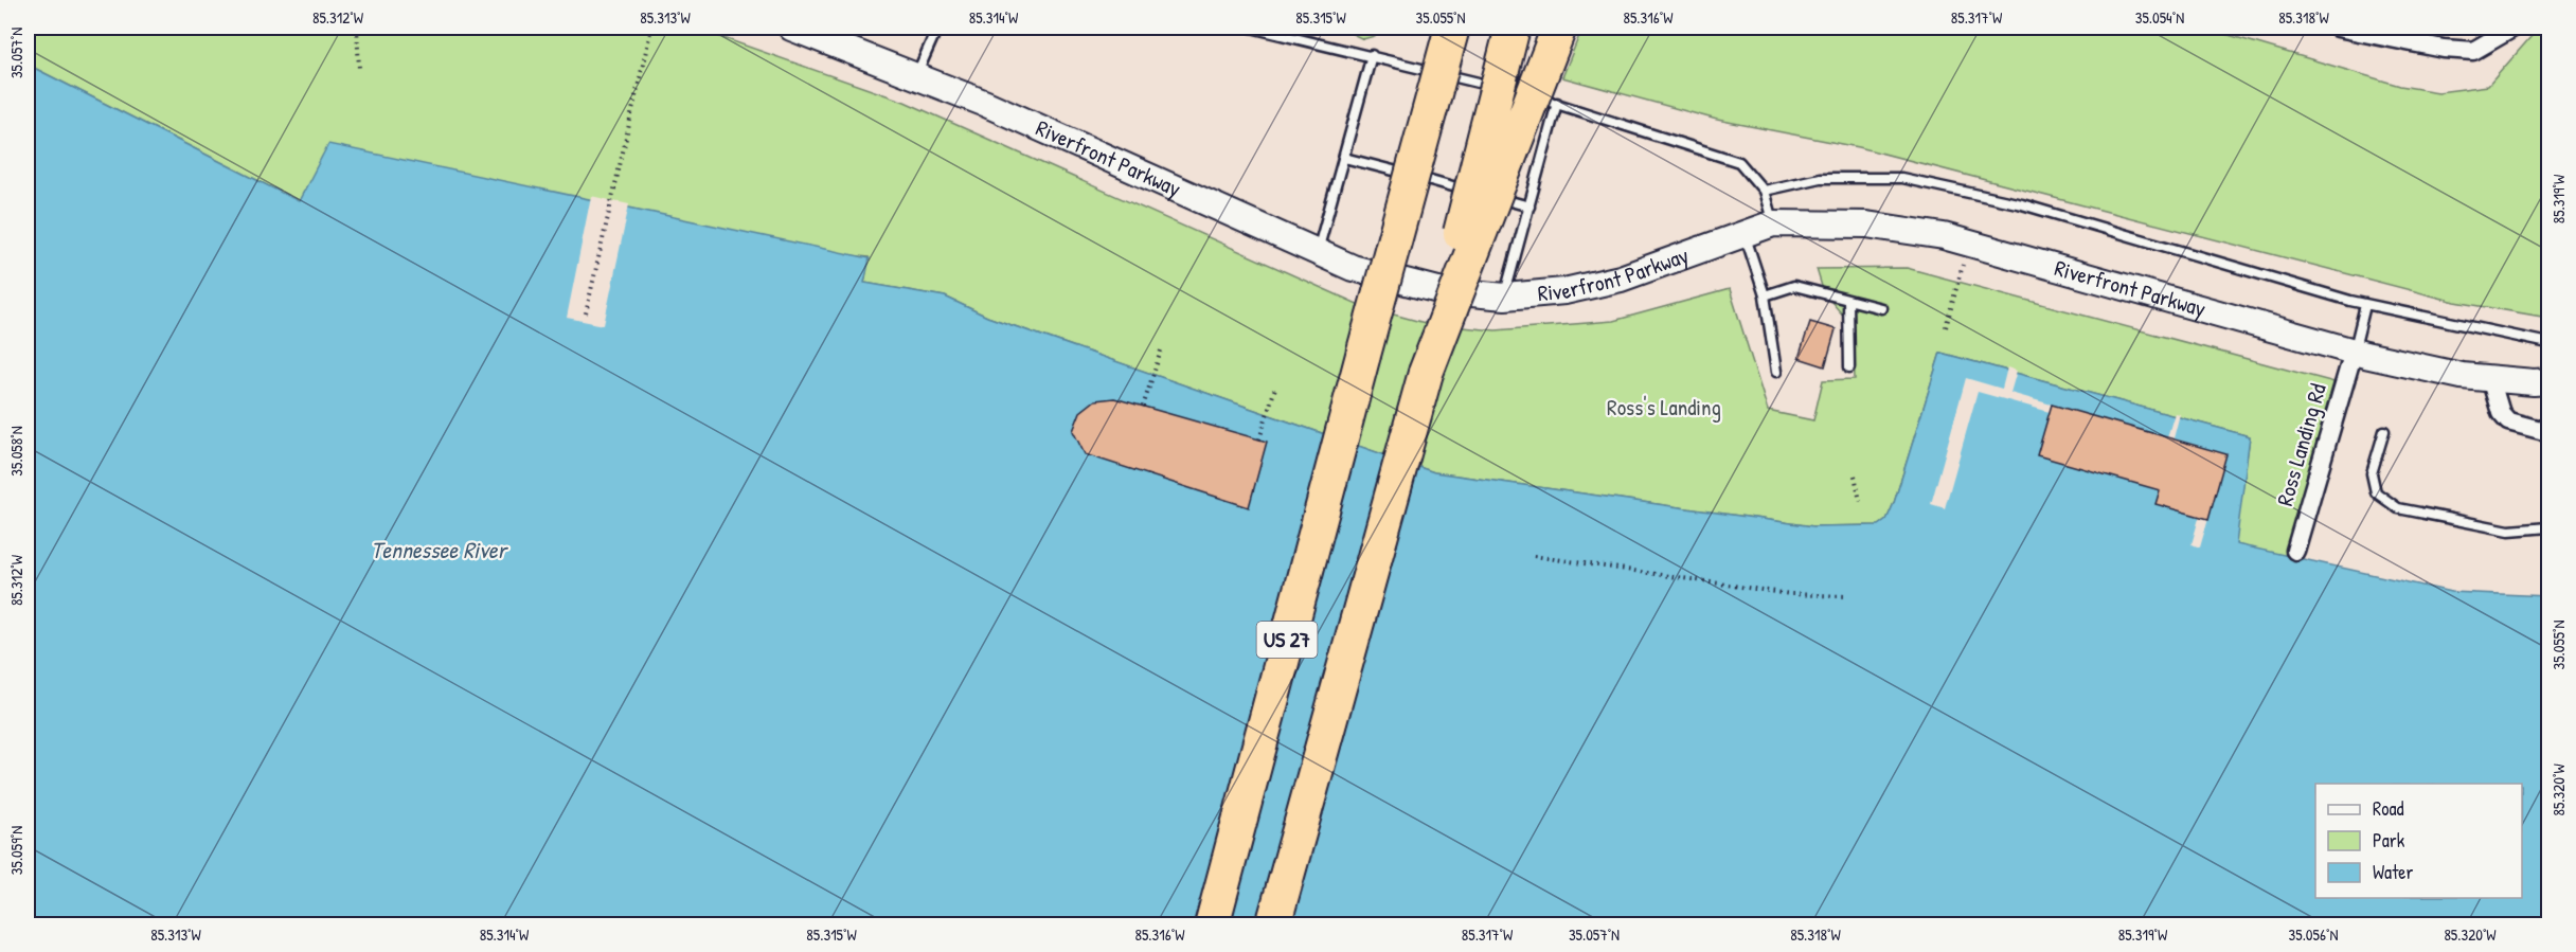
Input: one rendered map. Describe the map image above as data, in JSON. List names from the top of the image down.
{
  "streets": {
    "highway": ["US 27"],
    "main road": ["Riverfront Parkway"],
    "street": ["Ross Landing Rd"]
  },
  "crossings": [
    ["Riverfront Parkway", "Ross Landing Rd"]
  ],
  "water": ["Tennessee River"],
  "parks": ["Ross's Landing"],
  "legend": ["Road", "Park", "Water"],
  "coordinates": [
    "85.312°W",
    "85.313°W",
    "85.314°W",
    "85.315°W",
    "35.055°N",
    "85.316°W",
    "85.317°W",
    "35.054°N",
    "85.318°W",
    "35.057°N",
    "85.319°W",
    "35.058°N",
    "85.320°W",
    "35.059°N",
    "35.056°N"
  ]
}
